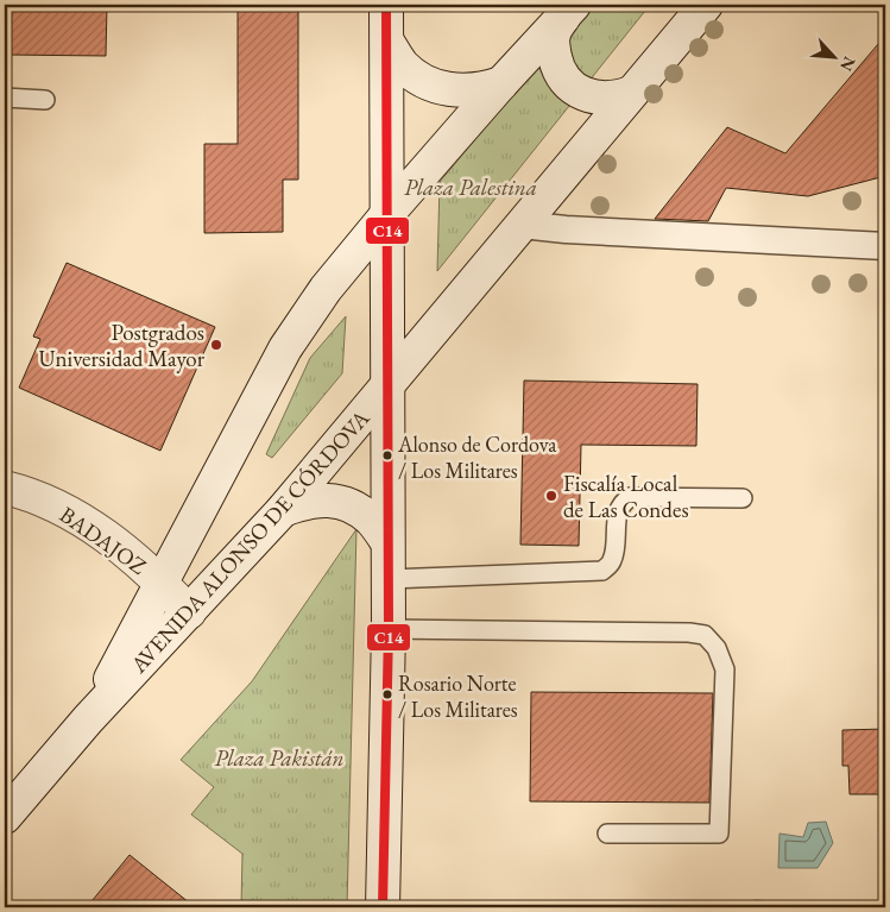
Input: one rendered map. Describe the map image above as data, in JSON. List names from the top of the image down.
{
  "streets": {
    "main road": ["BADAJOZ", "AVENIDA ALONSO DE CÓRDOVA"]
  },
  "crossings": [
    ["BADAJOZ", "AVENIDA ALONSO DE CÓRDOVA"]
  ],
  "parks": ["Plaza Palestina", "Plaza Pakistán"],
  "places": [
    "Postgrados Universidad Mayor",
    "Alonso de Cordova / Los Militares",
    "Fiscalía Local de Las Condes",
    "Rosario Norte / Los Militares"
  ],
  "lines": ["transit line C14"],
  "north": "bottom right"
}
